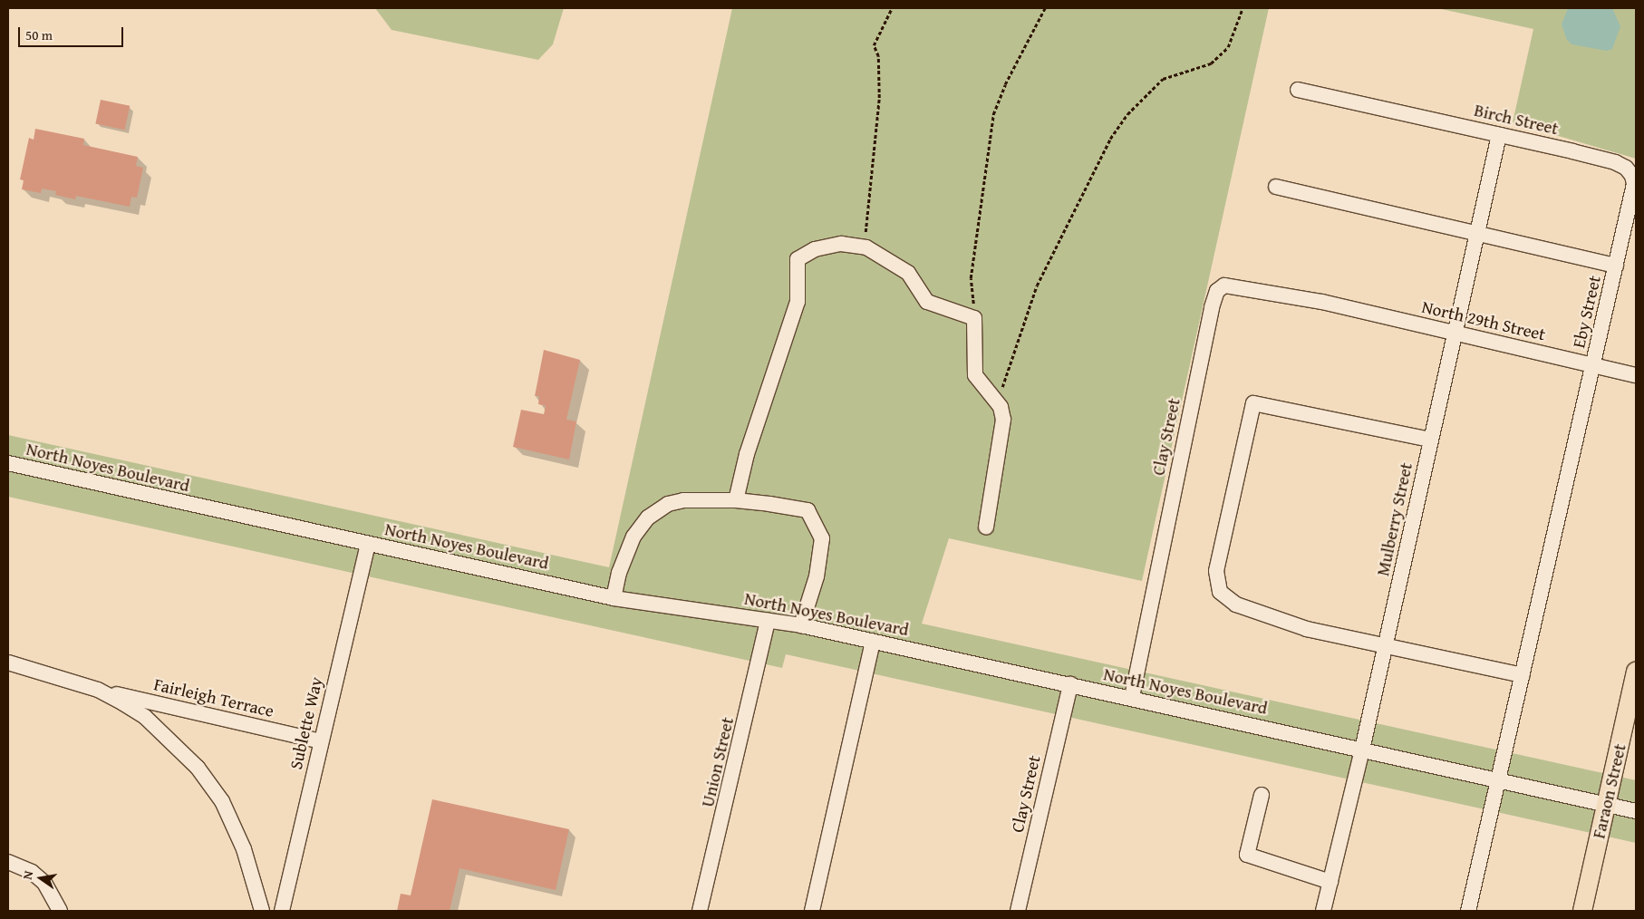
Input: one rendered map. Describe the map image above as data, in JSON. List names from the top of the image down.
{
  "streets": {
    "main road": ["Faraon Street"],
    "street": [
      "Birch Street",
      "Eby Street",
      "North 29th Street",
      "Clay Street",
      "North Noyes Boulevard",
      "Mulberry Street",
      "Fairleigh Terrace",
      "Sublette Way",
      "Union Street"
    ]
  },
  "crossings": [
    ["Birch Street", "Eby Street"],
    ["Birch Street", "Mulberry Street"],
    ["Eby Street", "North 29th Street"],
    ["Eby Street", "North Noyes Boulevard"],
    ["North 29th Street", "Clay Street"],
    ["North 29th Street", "Mulberry Street"],
    ["Clay Street", "North Noyes Boulevard"],
    ["North Noyes Boulevard", "Mulberry Street"],
    ["North Noyes Boulevard", "Sublette Way"],
    ["North Noyes Boulevard", "Union Street"],
    ["North Noyes Boulevard", "Faraon Street"],
    ["Fairleigh Terrace", "Sublette Way"]
  ],
  "scale_bar": "50 m",
  "north": "left"
}
